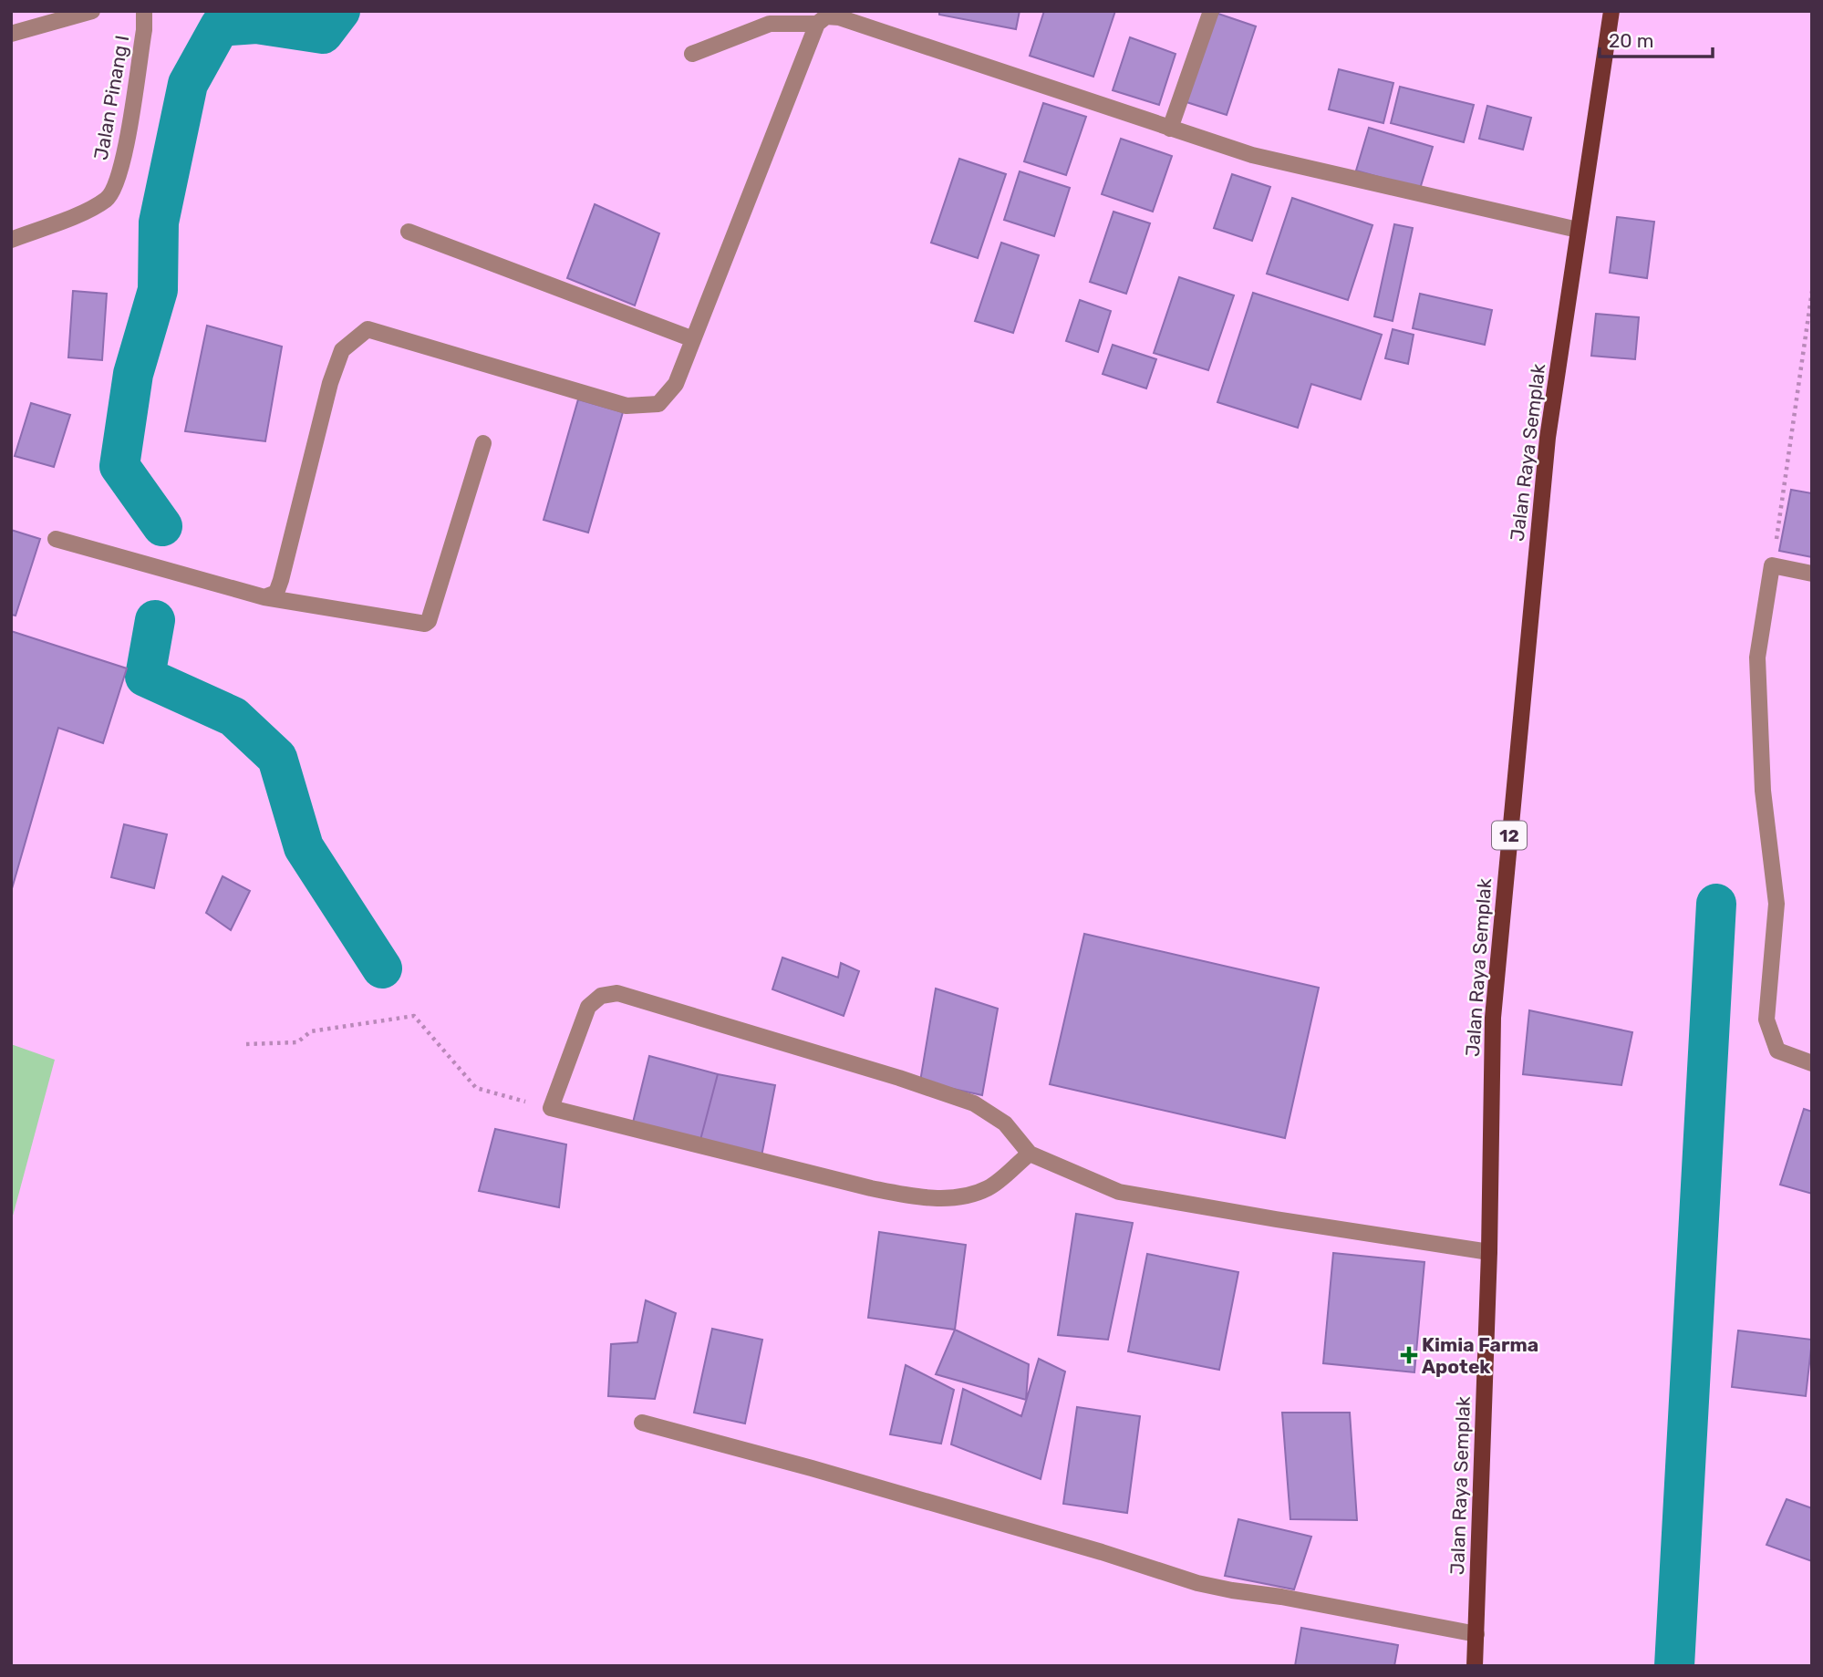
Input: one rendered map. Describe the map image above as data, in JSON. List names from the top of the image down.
{
  "streets": {
    "main road": ["Jalan Raya Semplak", "12"],
    "street": ["Jalan Pinang I"]
  },
  "places": {
    "health": ["Kimia Farma Apotek"]
  },
  "scale_bar": "20 m"
}
